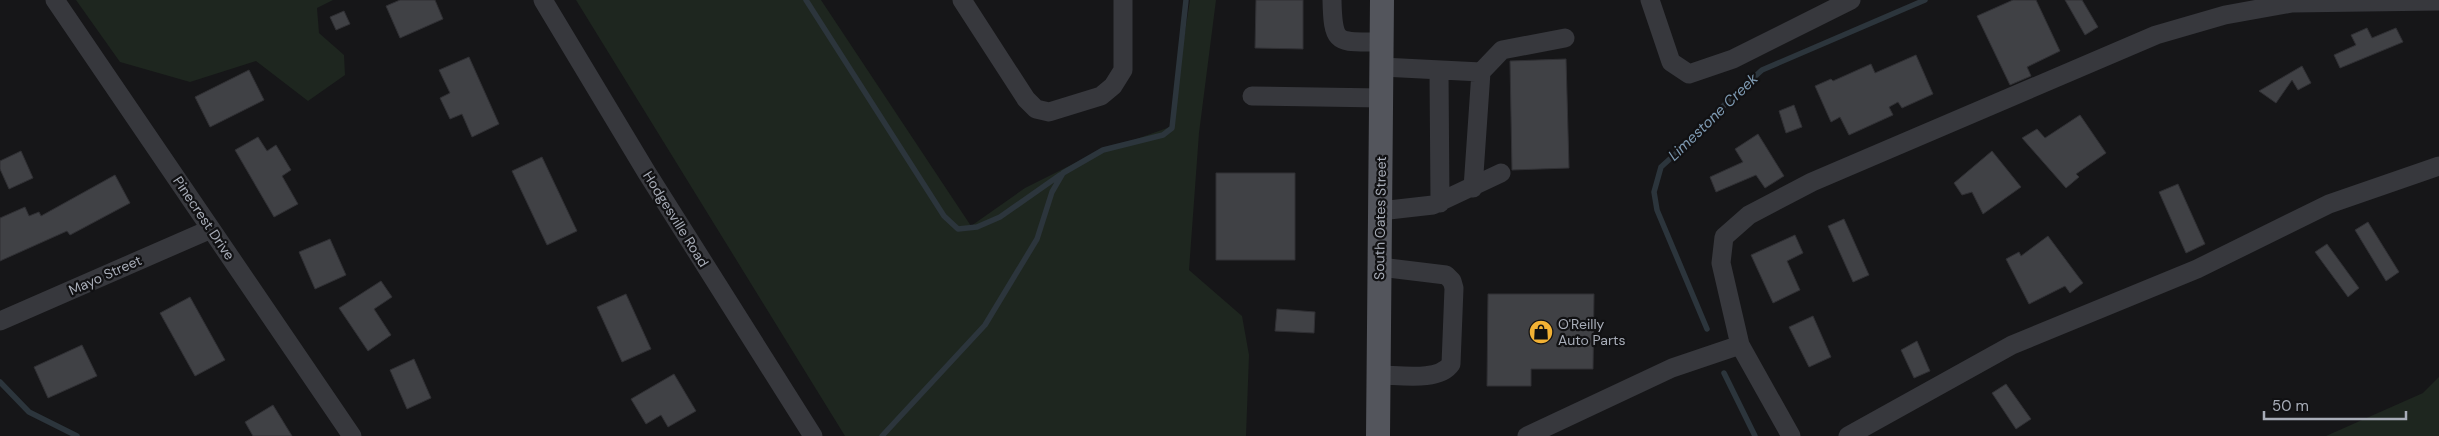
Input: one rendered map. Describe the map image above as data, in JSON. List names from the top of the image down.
{
  "streets": {
    "main road": ["South Oates Street"],
    "street": ["Pinecrest Drive", "Hodgesville Road", "Mayo Street"]
  },
  "crossings": [
    ["Pinecrest Drive", "Mayo Street"]
  ],
  "water": ["Limestone Creek"],
  "places": {
    "shop": ["O'Reilly Auto Parts"]
  },
  "scale_bar": "50 m"
}
